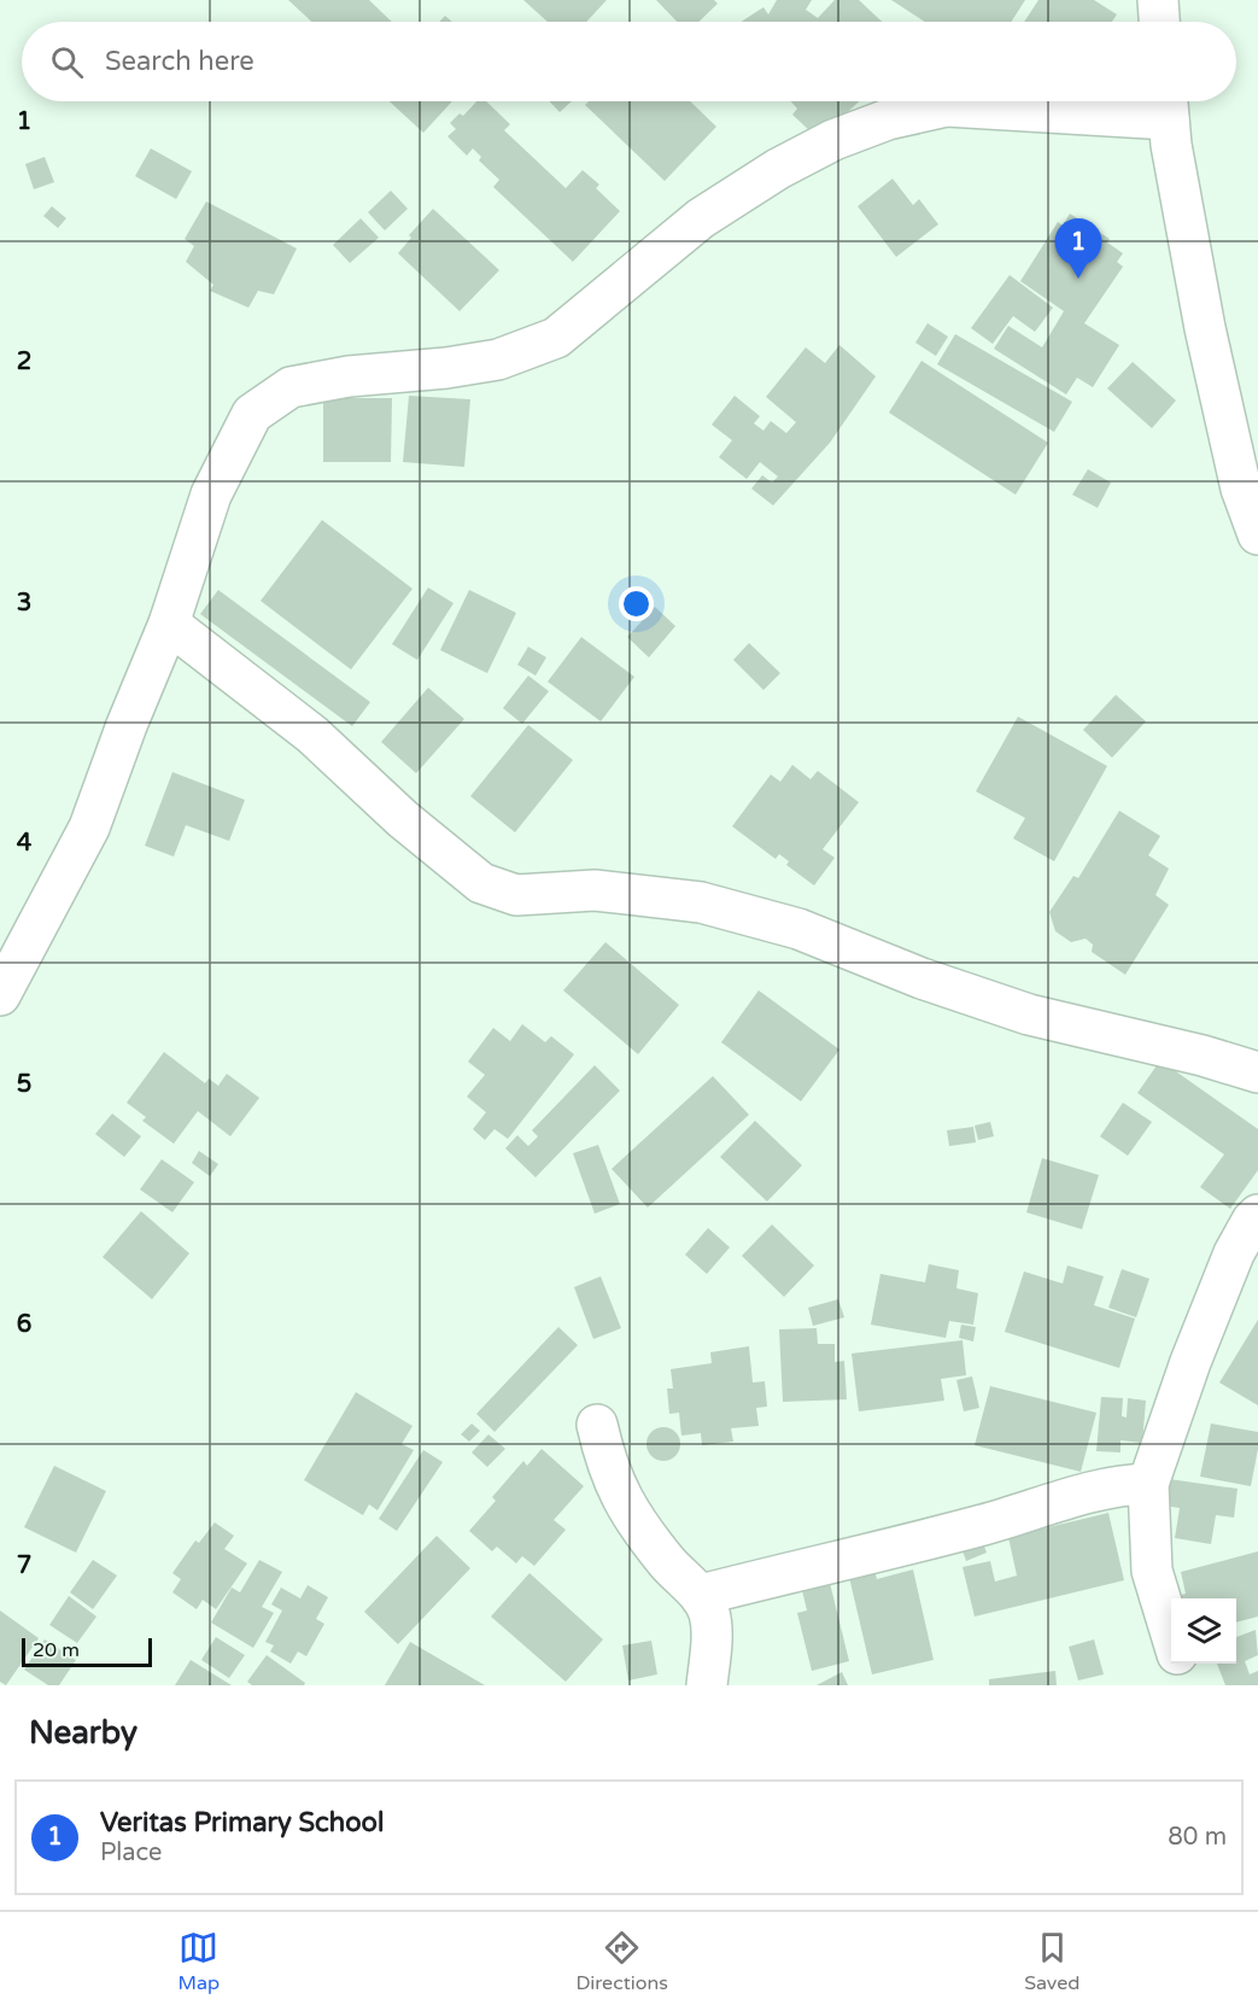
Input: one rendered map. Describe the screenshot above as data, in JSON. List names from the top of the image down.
{
  "scale_bar": "20 m",
  "page": {
    "search": "Search here",
    "pins": "1",
    "scale": "20 m",
    "heading": "Nearby",
    "list": [
      {
        "mark": "1",
        "name": "Veritas Primary School",
        "note": "Place",
        "value": "80 m"
      }
    ],
    "nav": ["Map", "Directions", "Saved"]
  },
  "grid": {
    "rows": [
      "1",
      "2",
      "3",
      "4",
      "5",
      "6",
      "7"
    ]
  }
}
